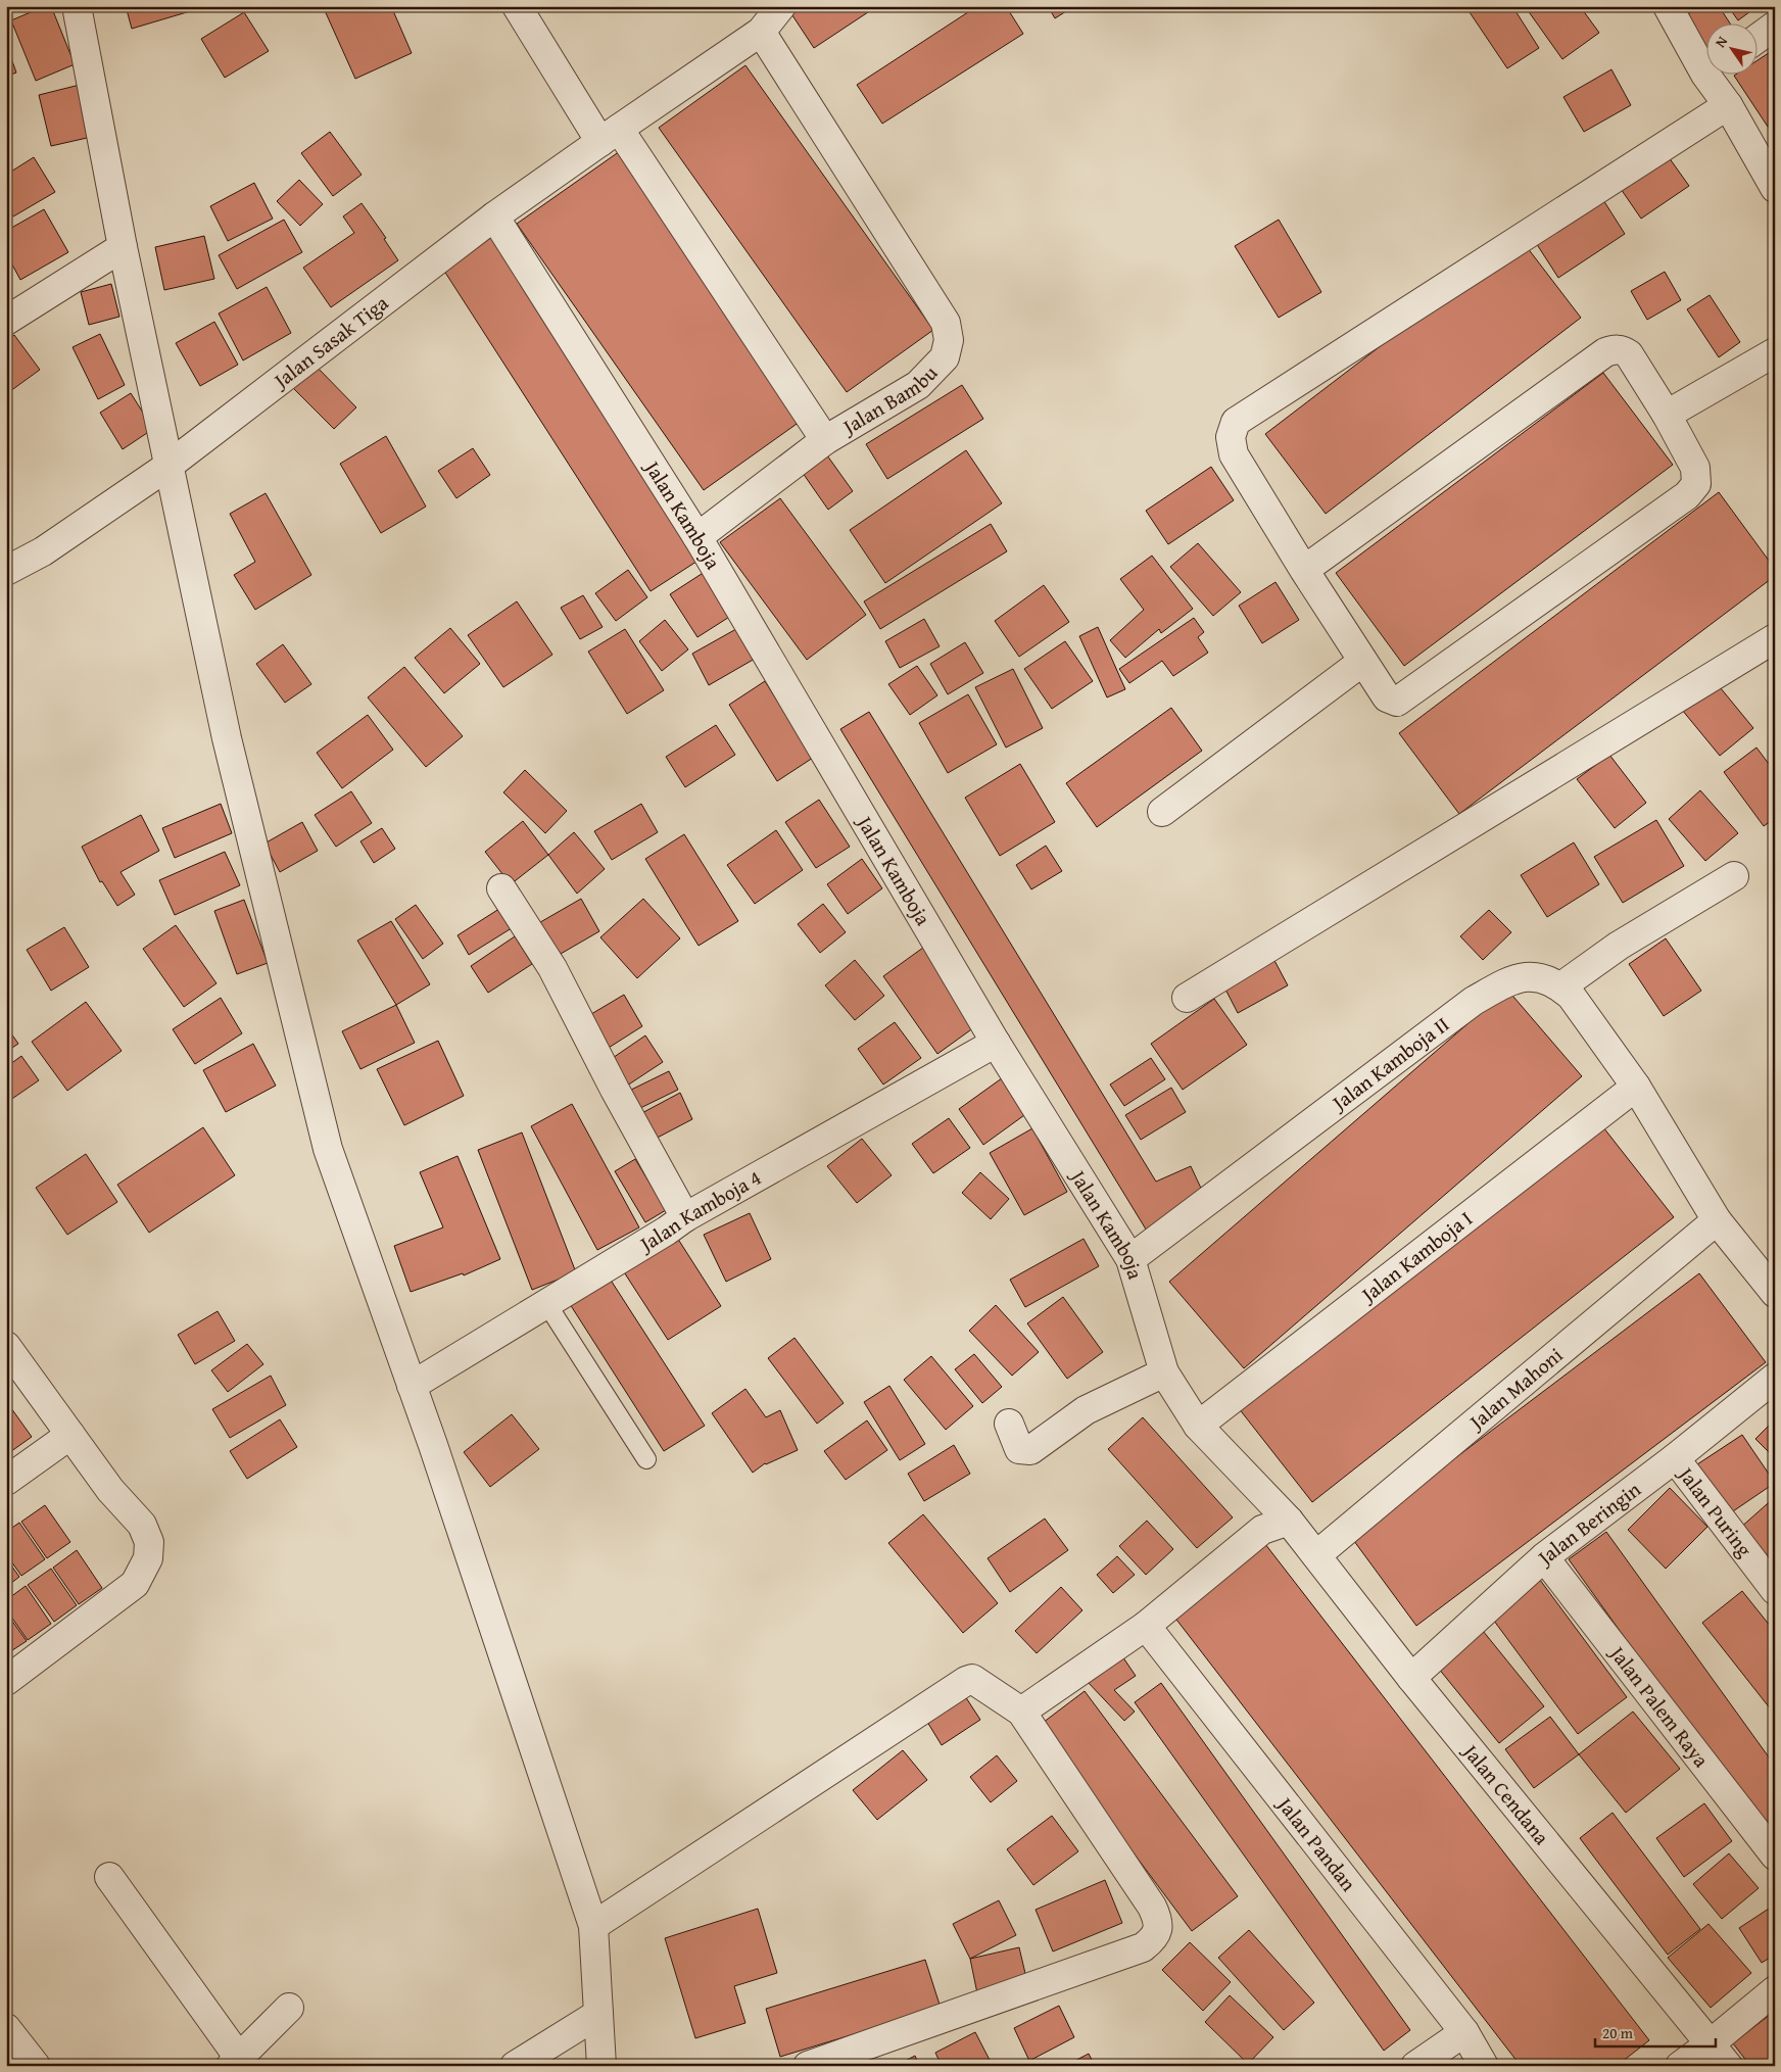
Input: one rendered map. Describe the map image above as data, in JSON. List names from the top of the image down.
{
  "streets": {
    "street": [
      "Jalan Sasak Tiga",
      "Jalan Bambu",
      "Jalan Kamboja",
      "Jalan Kamboja II",
      "Jalan Kamboja 4",
      "Jalan Kamboja I",
      "Jalan Mahoni",
      "Jalan Puring",
      "Jalan Beringin",
      "Jalan Palem Raya",
      "Jalan Cendana",
      "Jalan Pandan"
    ]
  },
  "crossings": [
    ["Jalan Sasak Tiga", "Jalan Bambu"],
    ["Jalan Sasak Tiga", "Jalan Kamboja"],
    ["Jalan Kamboja", "Jalan Kamboja II"],
    ["Jalan Kamboja", "Jalan Kamboja 4"],
    ["Jalan Kamboja", "Jalan Kamboja I"],
    ["Jalan Kamboja", "Jalan Cendana"],
    ["Jalan Kamboja II", "Jalan Kamboja I"],
    ["Jalan Kamboja II", "Jalan Mahoni"],
    ["Jalan Mahoni", "Jalan Cendana"],
    ["Jalan Puring", "Jalan Beringin"],
    ["Jalan Beringin", "Jalan Palem Raya"],
    ["Jalan Beringin", "Jalan Cendana"]
  ],
  "scale_bar": "20 m",
  "north": "top left"
}
